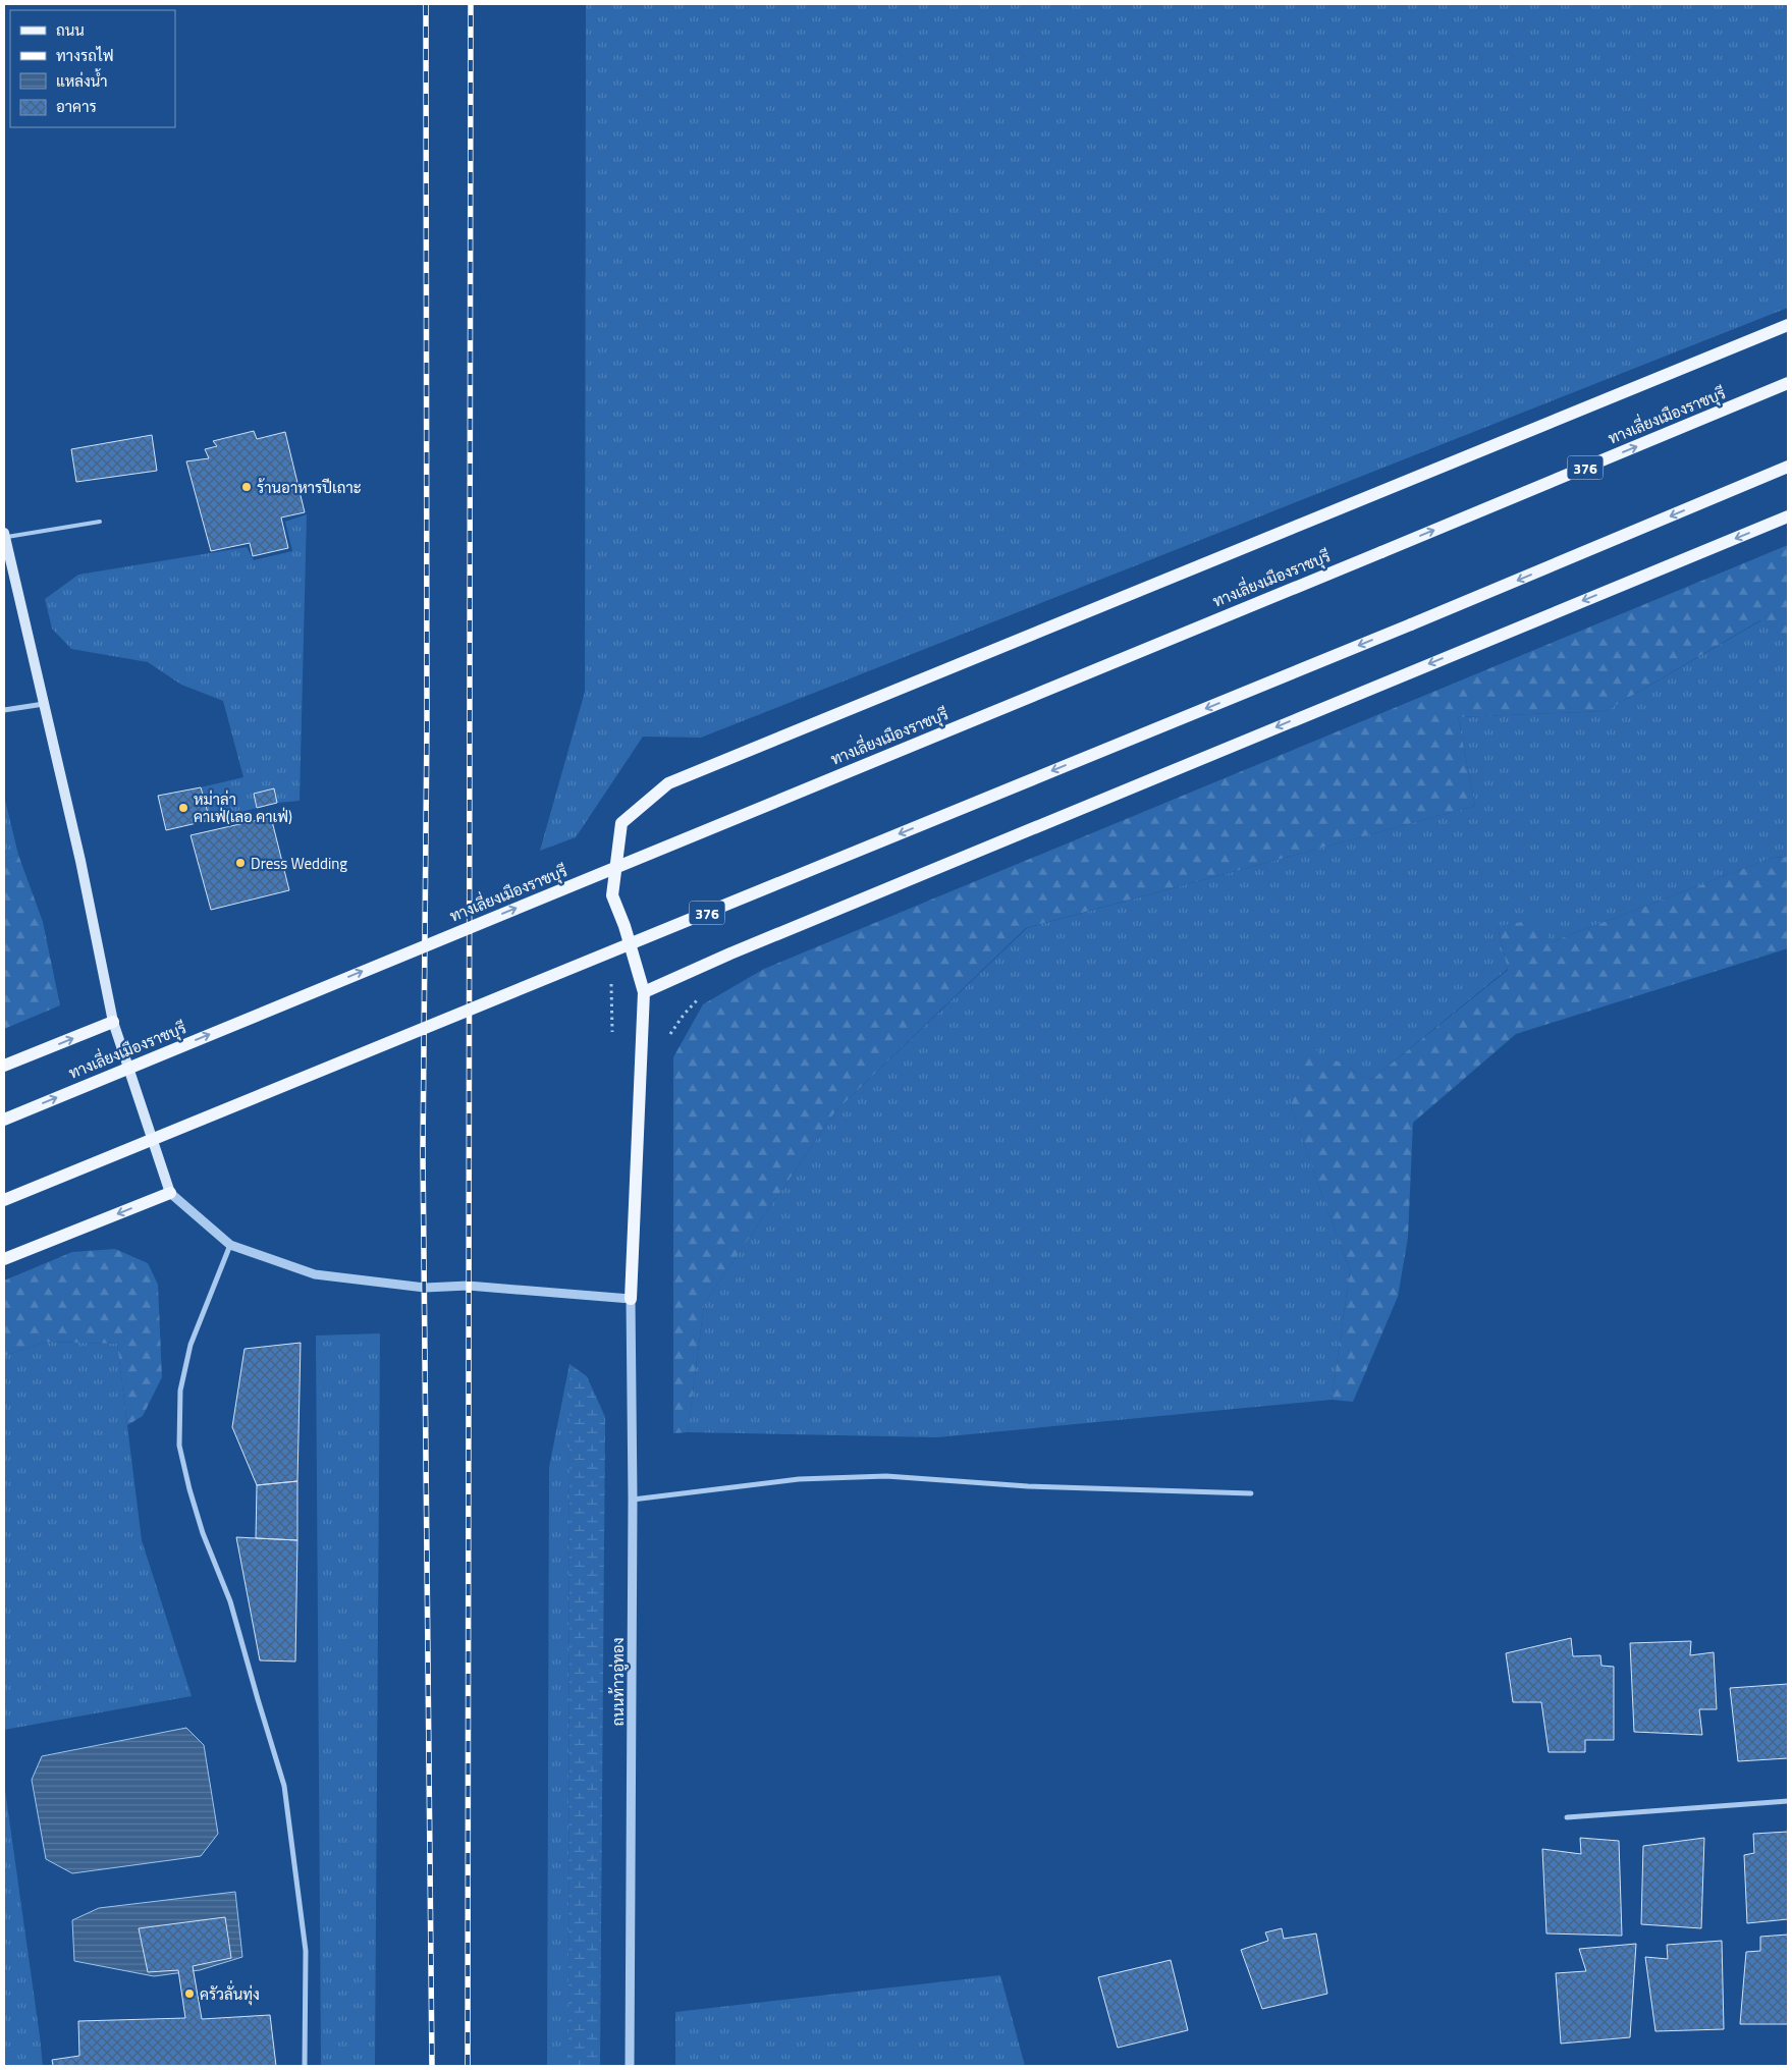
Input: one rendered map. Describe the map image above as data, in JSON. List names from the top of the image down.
{
  "streets": {
    "main road": ["ทางเลี่ยงเมืองราชบุรี", "376"],
    "street": ["ถนนท้าวอู่ทอง"]
  },
  "places": [
    "ร้านอาหารปีเถาะ",
    "หม่าล่า คาเฟ่(เลอ คาเฟ่)",
    "Dress Wedding",
    "ครัวลั่นทุ่ง"
  ],
  "legend": [
    "ถนน",
    "ทางรถไฟ",
    "แหล่งน้ำ",
    "อาคาร"
  ]
}
